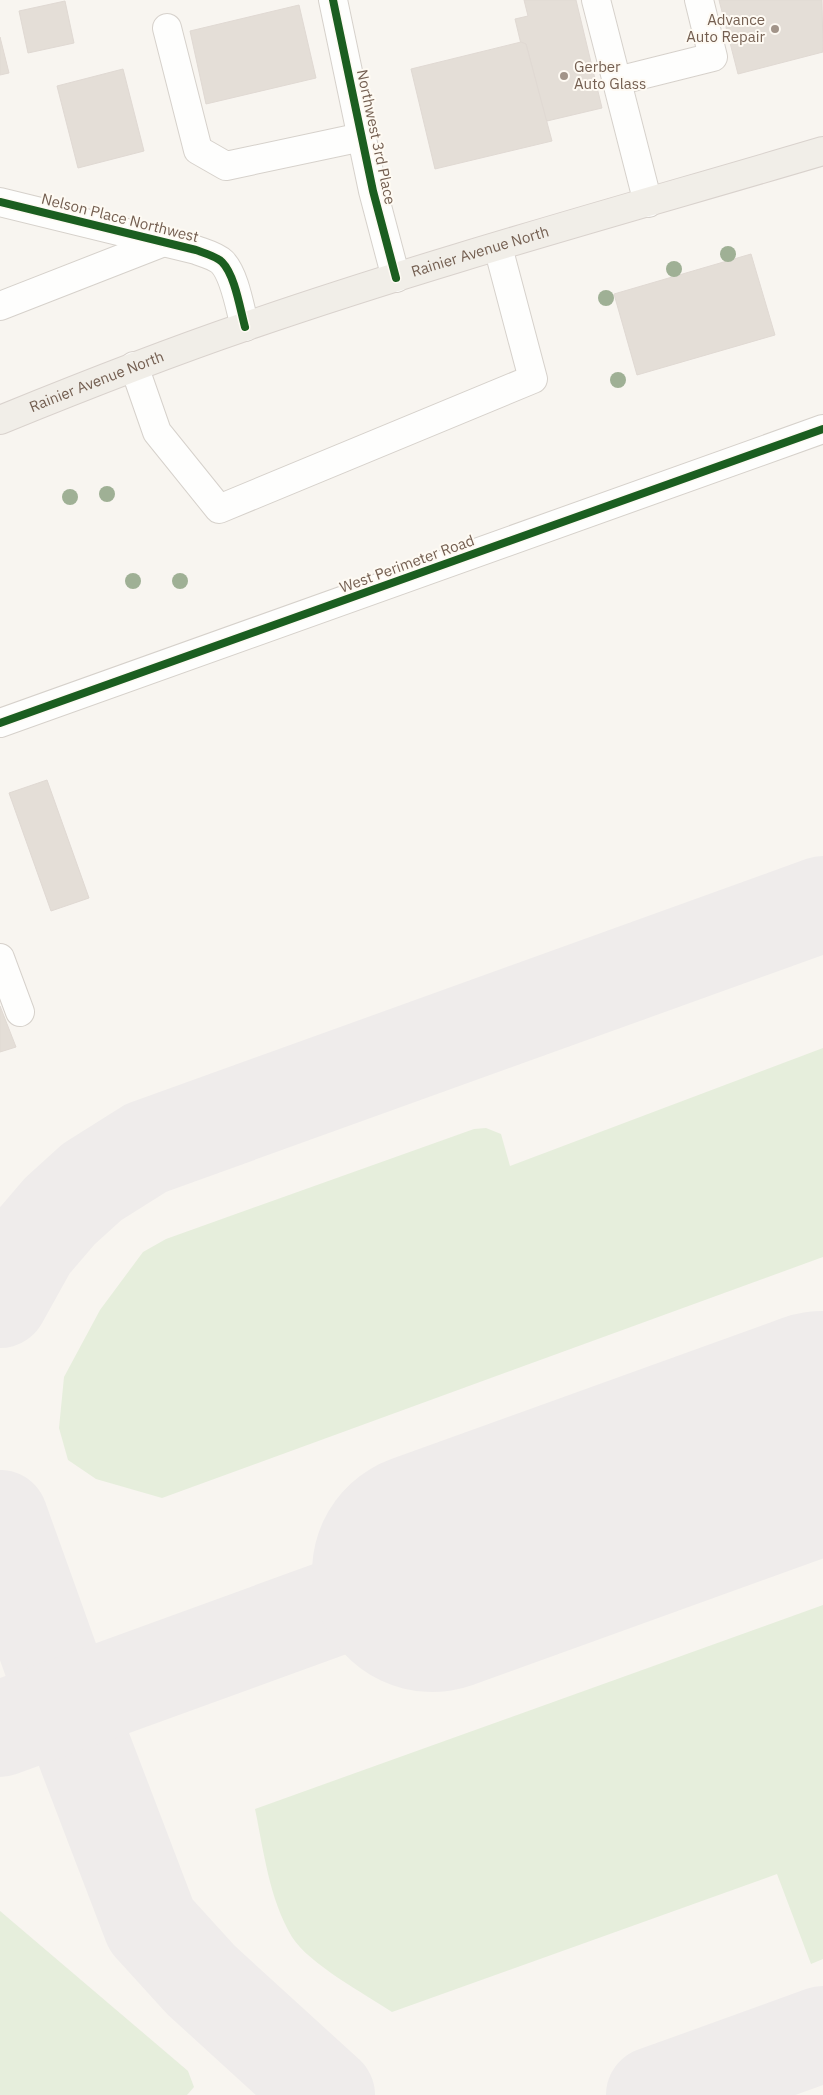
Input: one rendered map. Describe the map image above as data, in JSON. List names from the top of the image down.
{
  "streets": {
    "main road": ["Rainier Avenue North"],
    "street": ["Northwest 3rd Place", "Nelson Place Northwest", "West Perimeter Road"]
  },
  "crossings": [
    ["Northwest 3rd Place", "Rainier Avenue North"],
    ["Nelson Place Northwest", "Rainier Avenue North"]
  ],
  "places": ["Advance Auto Repair", "Gerber Auto Glass"]
}
